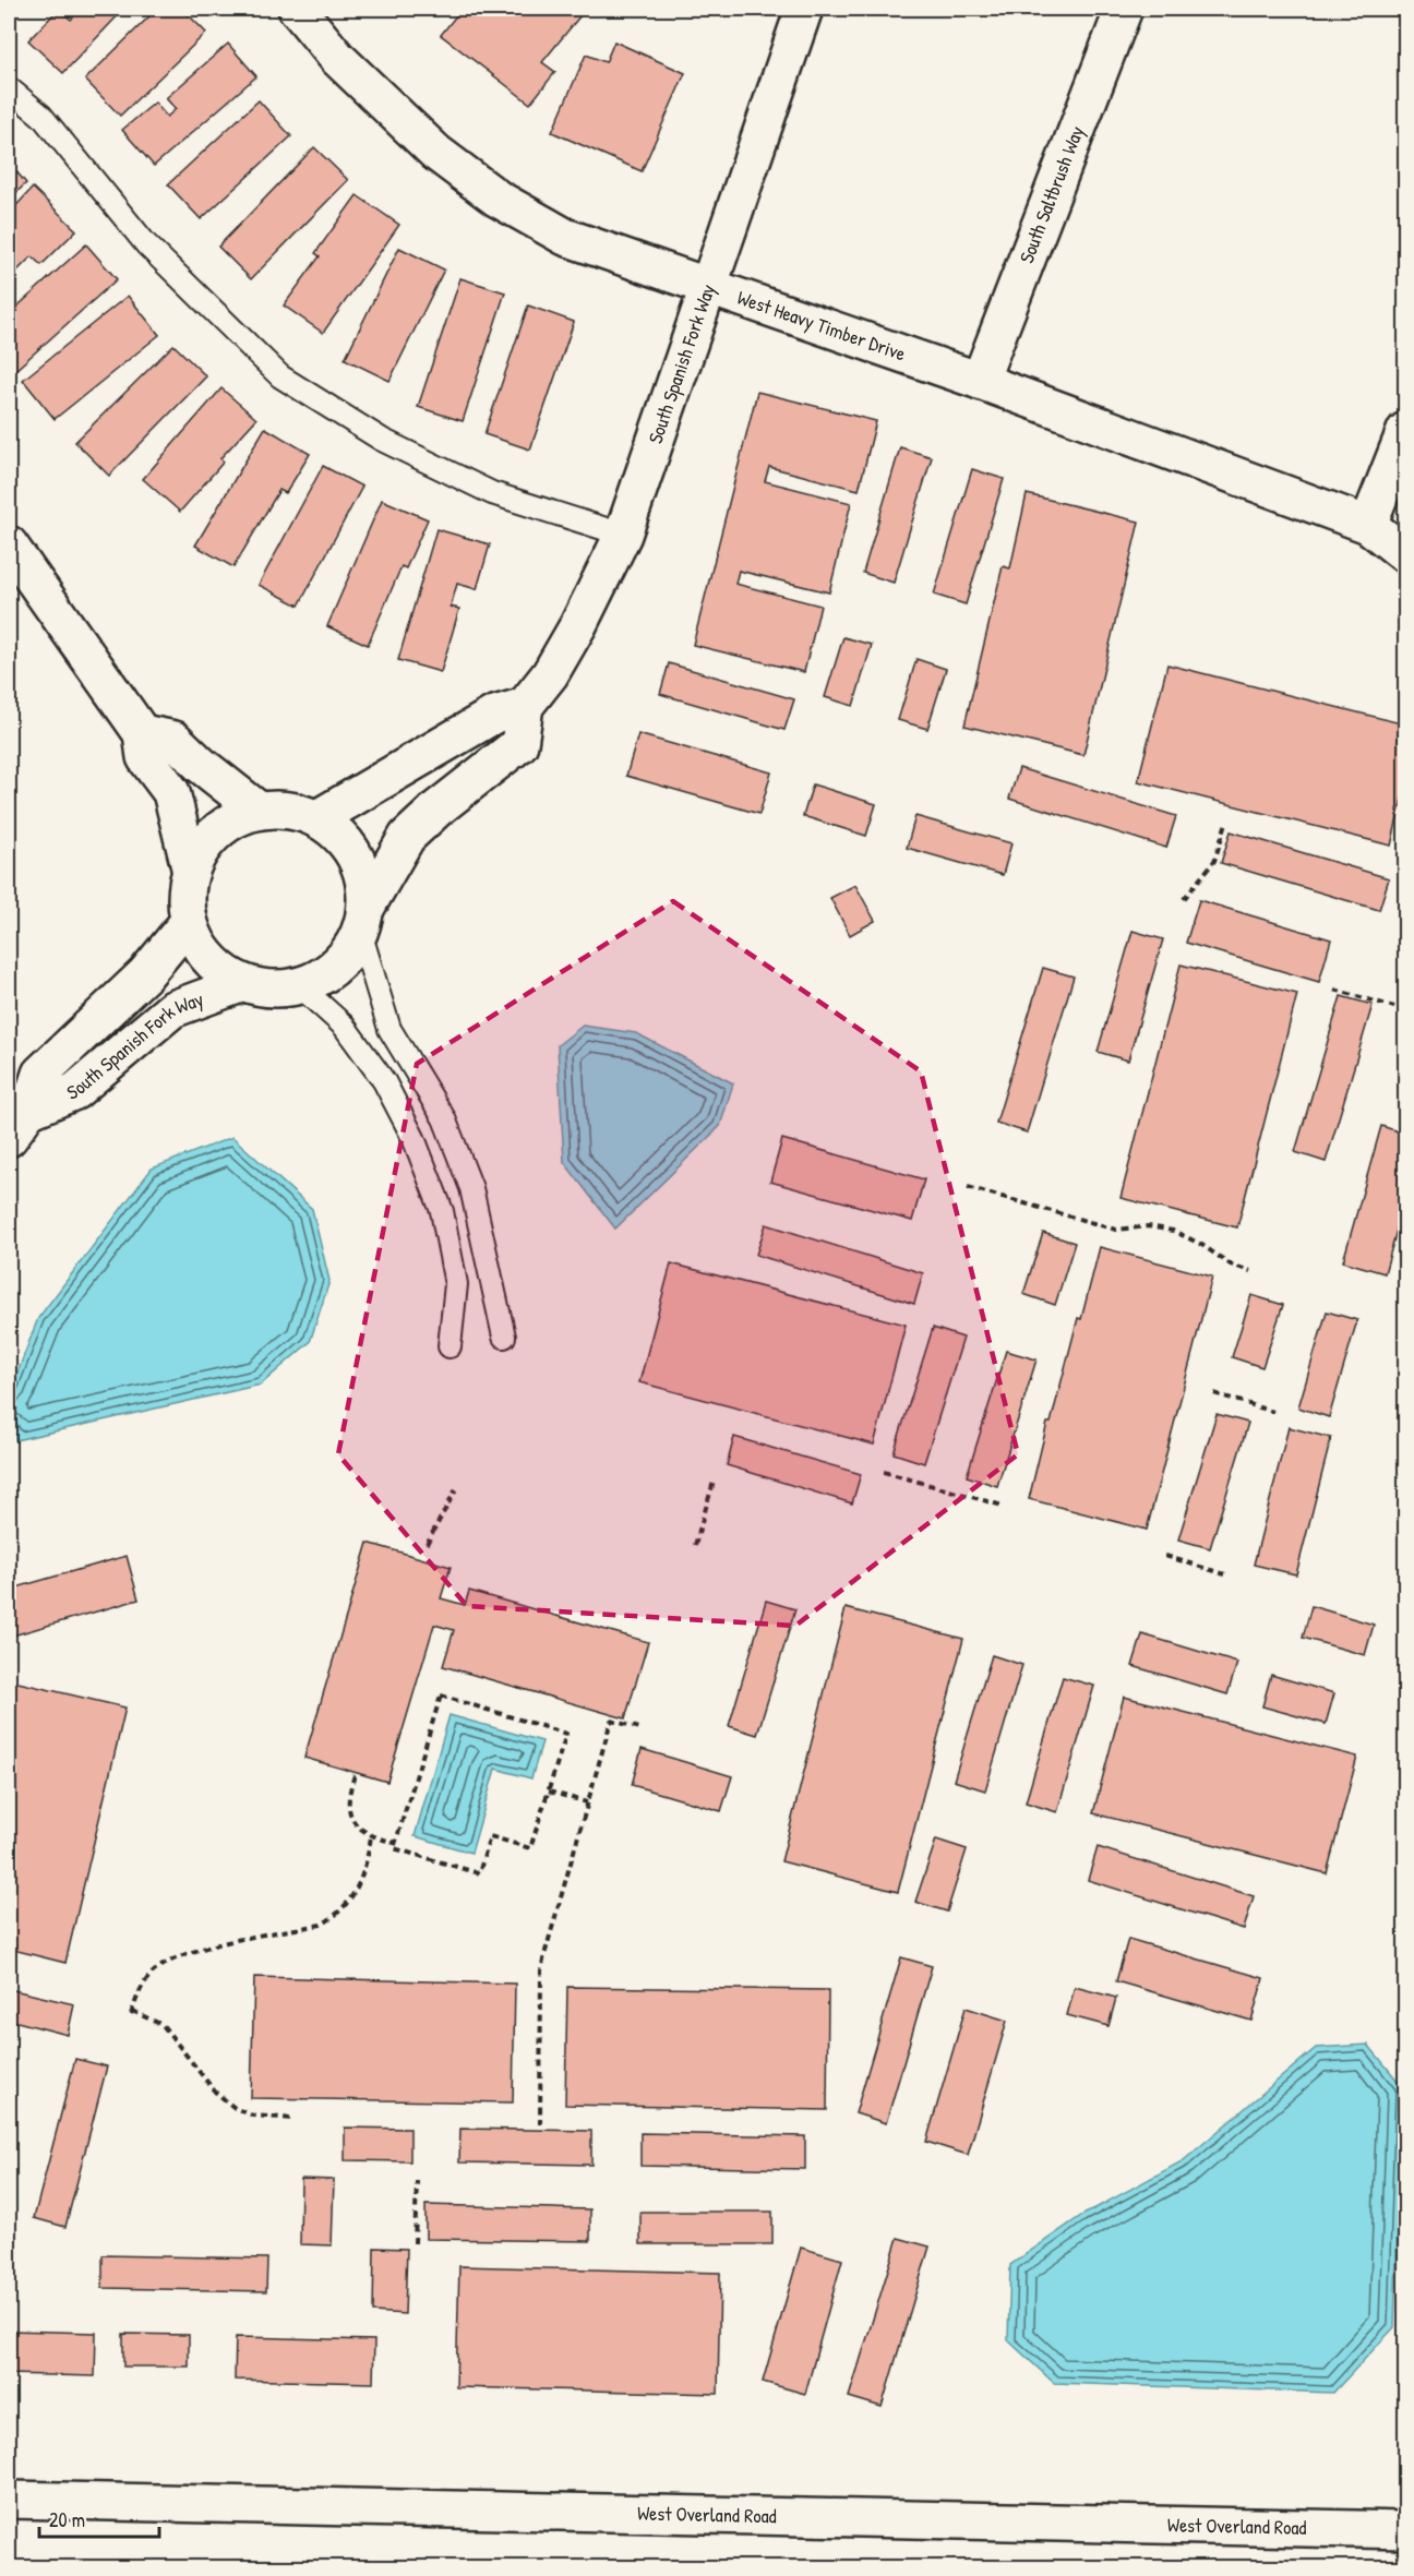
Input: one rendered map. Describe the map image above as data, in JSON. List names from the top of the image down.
{
  "streets": {
    "street": [
      "South Saltbrush Way",
      "West Heavy Timber Drive",
      "South Spanish Fork Way",
      "West Overland Road"
    ]
  },
  "crossings": [
    ["South Saltbrush Way", "West Heavy Timber Drive"],
    ["West Heavy Timber Drive", "South Spanish Fork Way"]
  ],
  "scale_bar": "20 m"
}
